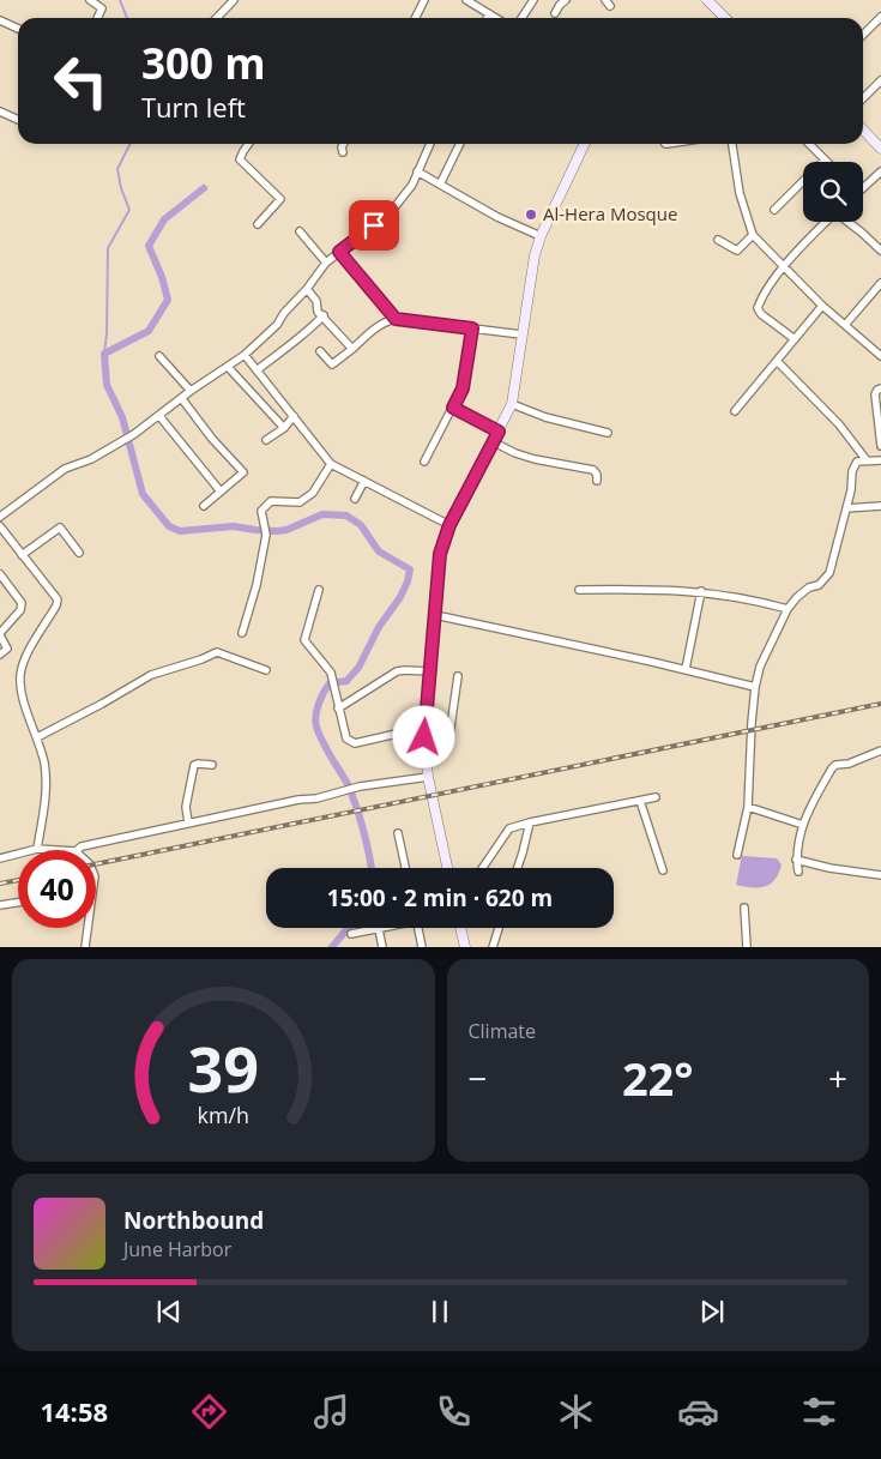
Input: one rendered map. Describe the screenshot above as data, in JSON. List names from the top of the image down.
{
  "places": ["Al-Hera Mosque"],
  "page": {
    "turn": ["300 m", "Turn left"],
    "limit": "40",
    "trip": "15:00 · 2 min · 620 m",
    "tile": "Climate",
    "heat": ["−", "22°", "+"],
    "song": ["Northbound", "June Harbor"],
    "tabs": "14:58",
    "gauge": ["39", "km/h"]
  }
}
